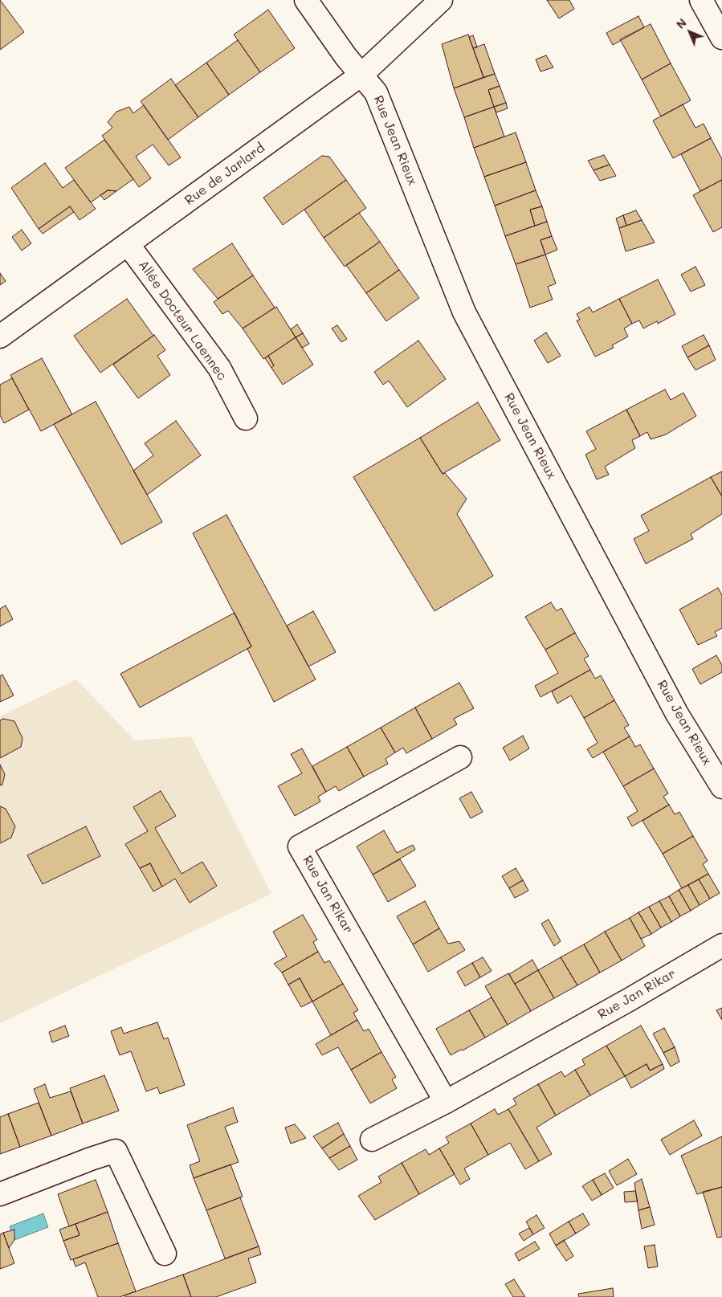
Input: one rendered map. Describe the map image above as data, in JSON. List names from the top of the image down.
{
  "streets": {
    "street": [
      "Rue Jean Rieux",
      "Rue de Jarlard",
      "Allée Docteur Laennec",
      "Rue Jan Rikar"
    ]
  },
  "crossings": [
    ["Rue Jean Rieux", "Rue de Jarlard"],
    ["Rue de Jarlard", "Allée Docteur Laennec"]
  ],
  "north": "top left"
}
